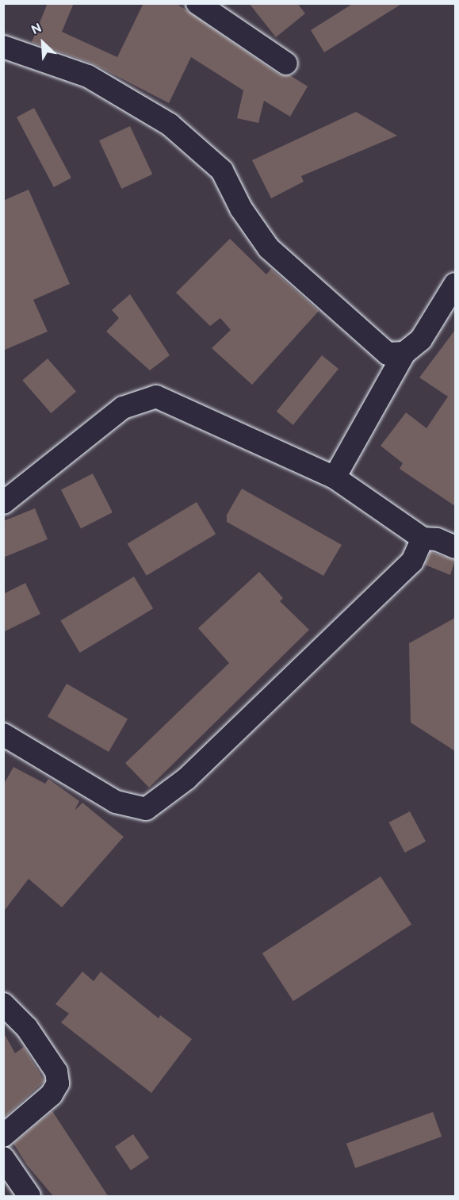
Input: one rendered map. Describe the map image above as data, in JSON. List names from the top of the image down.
{
  "north": "top left"
}
